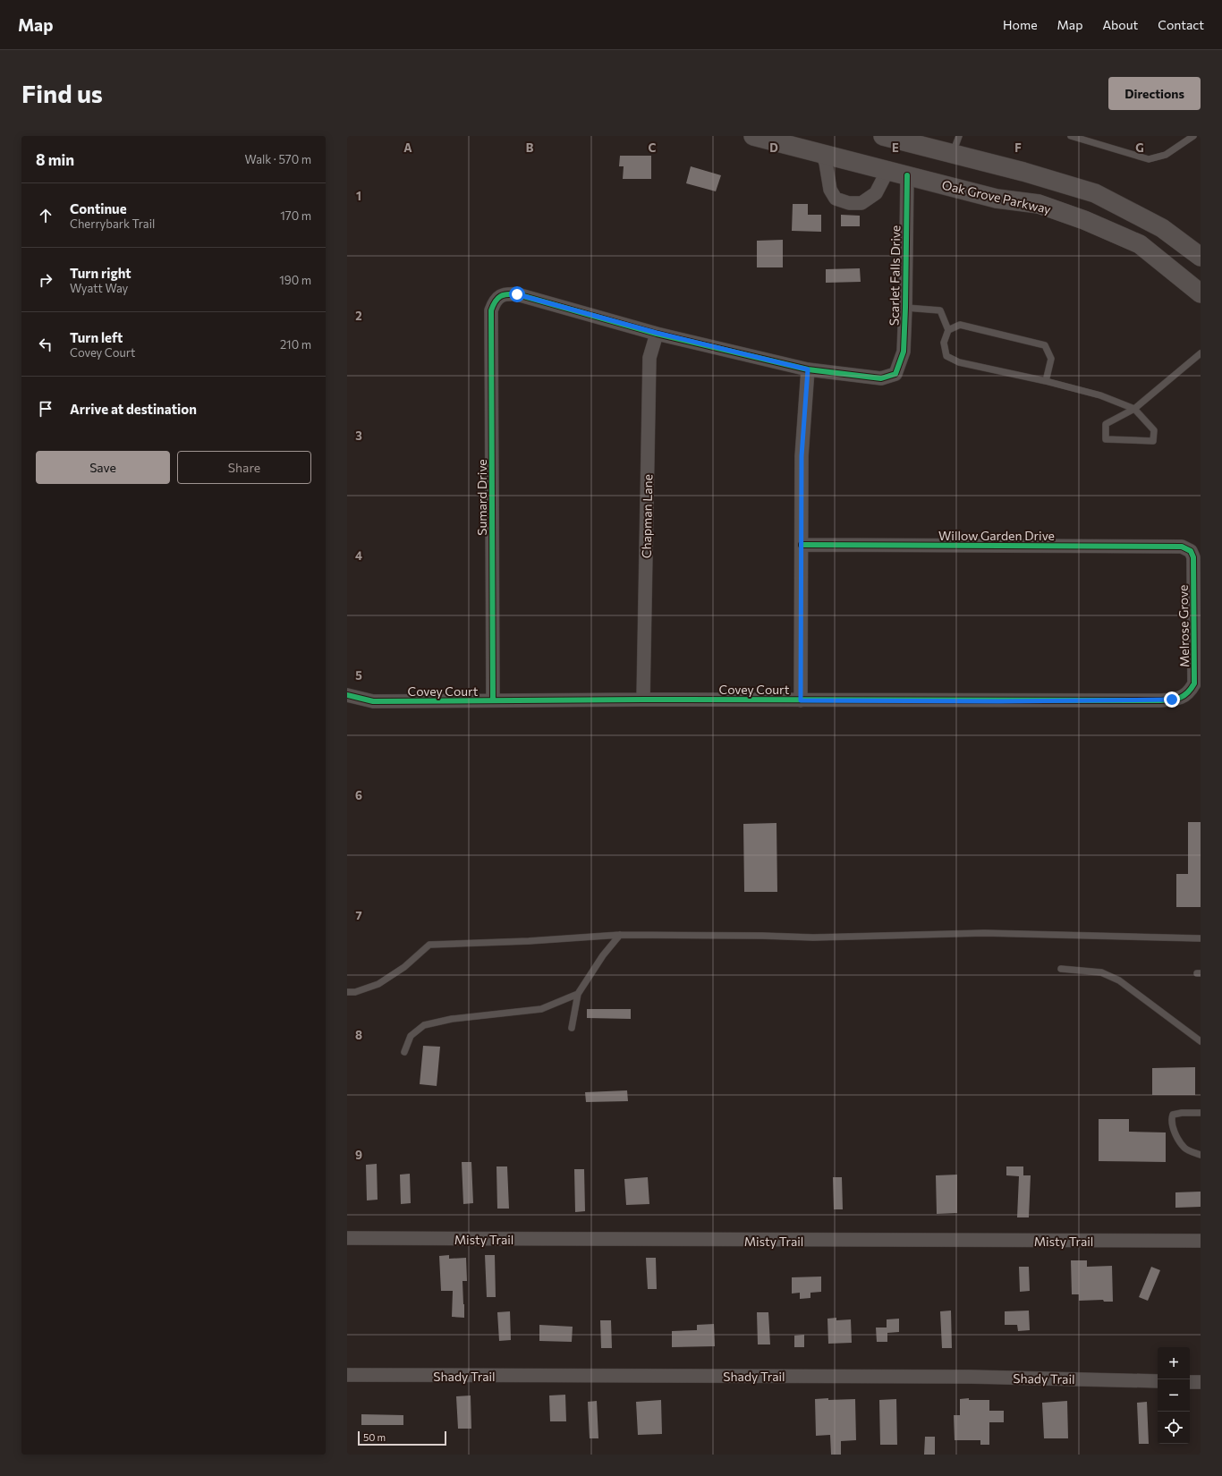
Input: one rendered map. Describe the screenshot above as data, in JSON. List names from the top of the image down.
{
  "streets": {
    "main road": ["Oak Grove Parkway"],
    "street": [
      "Scarlet Falls Drive",
      "Sumard Drive",
      "Chapman Lane",
      "Willow Garden Drive",
      "Melrose Grove",
      "Covey Court",
      "Misty Trail",
      "Shady Trail"
    ]
  },
  "crossings": [
    ["Oak Grove Parkway", "Scarlet Falls Drive"],
    ["Sumard Drive", "Chapman Lane"],
    ["Sumard Drive", "Covey Court"],
    ["Chapman Lane", "Covey Court"],
    ["Willow Garden Drive", "Melrose Grove"],
    ["Melrose Grove", "Covey Court"]
  ],
  "scale_bar": "50 m",
  "page": {
    "header": "Map",
    "nav": [
      "Home",
      "Map",
      "About",
      "Contact"
    ],
    "buttons": [
      "Directions",
      ["Save", "Share"]
    ],
    "title": "Find us",
    "heading": ["8 min", "Walk · 570 m"],
    "list": [
      ["Continue", "Cherrybark Trail", "170 m"],
      ["Turn right", "Wyatt Way", "190 m"],
      ["Turn left", "Covey Court", "210 m"],
      "Arrive at destination"
    ],
    "map_buttons": ["+", "−"],
    "scale": "50 m"
  },
  "grid": {
    "columns": [
      "A",
      "B",
      "C",
      "D",
      "E",
      "F",
      "G"
    ],
    "rows": [
      "1",
      "2",
      "3",
      "4",
      "5",
      "6",
      "7",
      "8",
      "9"
    ]
  }
}
